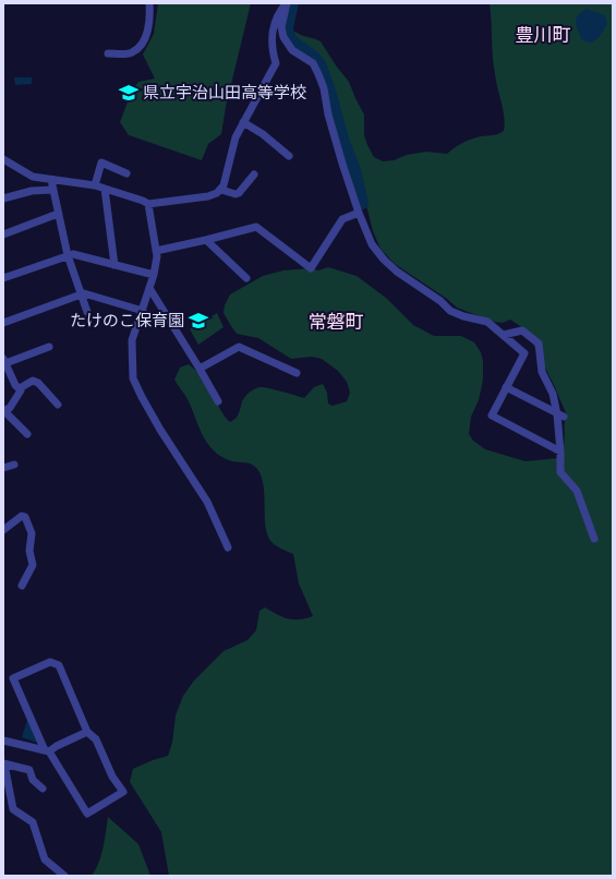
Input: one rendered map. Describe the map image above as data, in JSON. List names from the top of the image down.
{
  "districts": ["豊川町", "常磐町"],
  "places": {
    "school or university": ["県立宇治山田高等学校", "たけのこ保育園"]
  }
}
